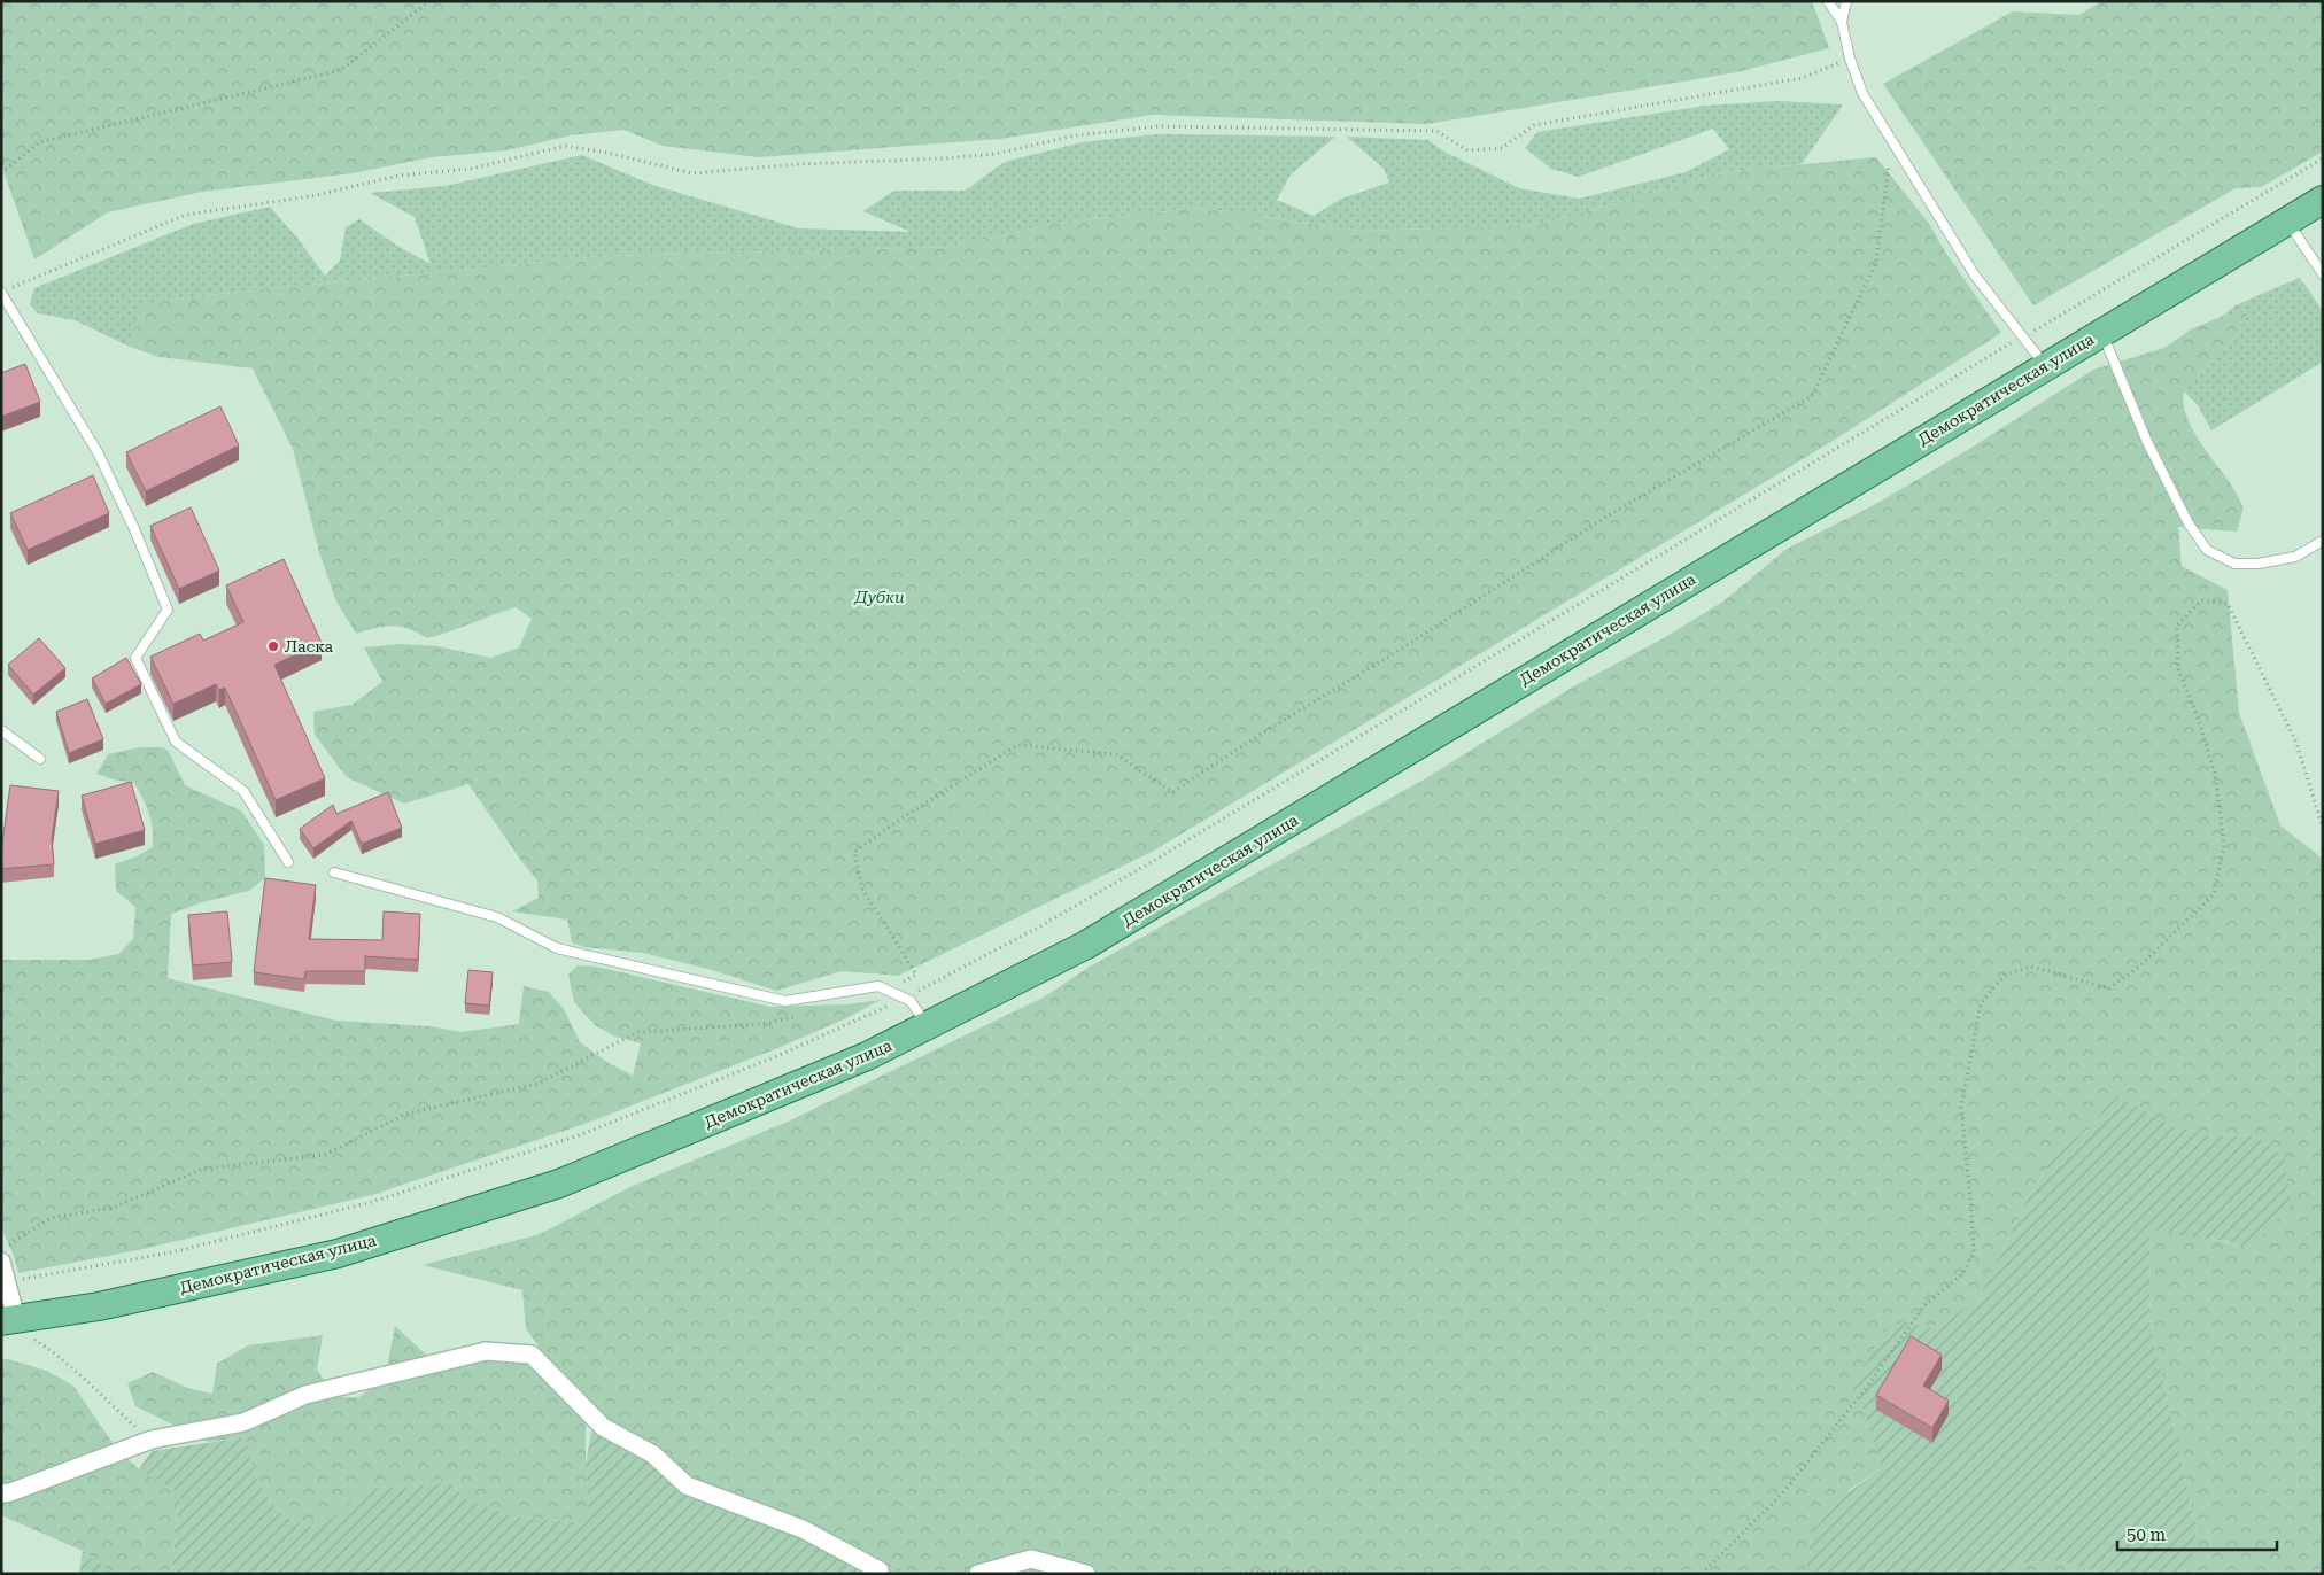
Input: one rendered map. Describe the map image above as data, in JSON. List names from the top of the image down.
{
  "streets": {
    "main road": ["Демократическая улица"]
  },
  "parks": ["Дубки"],
  "places": ["Ласка"],
  "scale_bar": "50 m"
}
